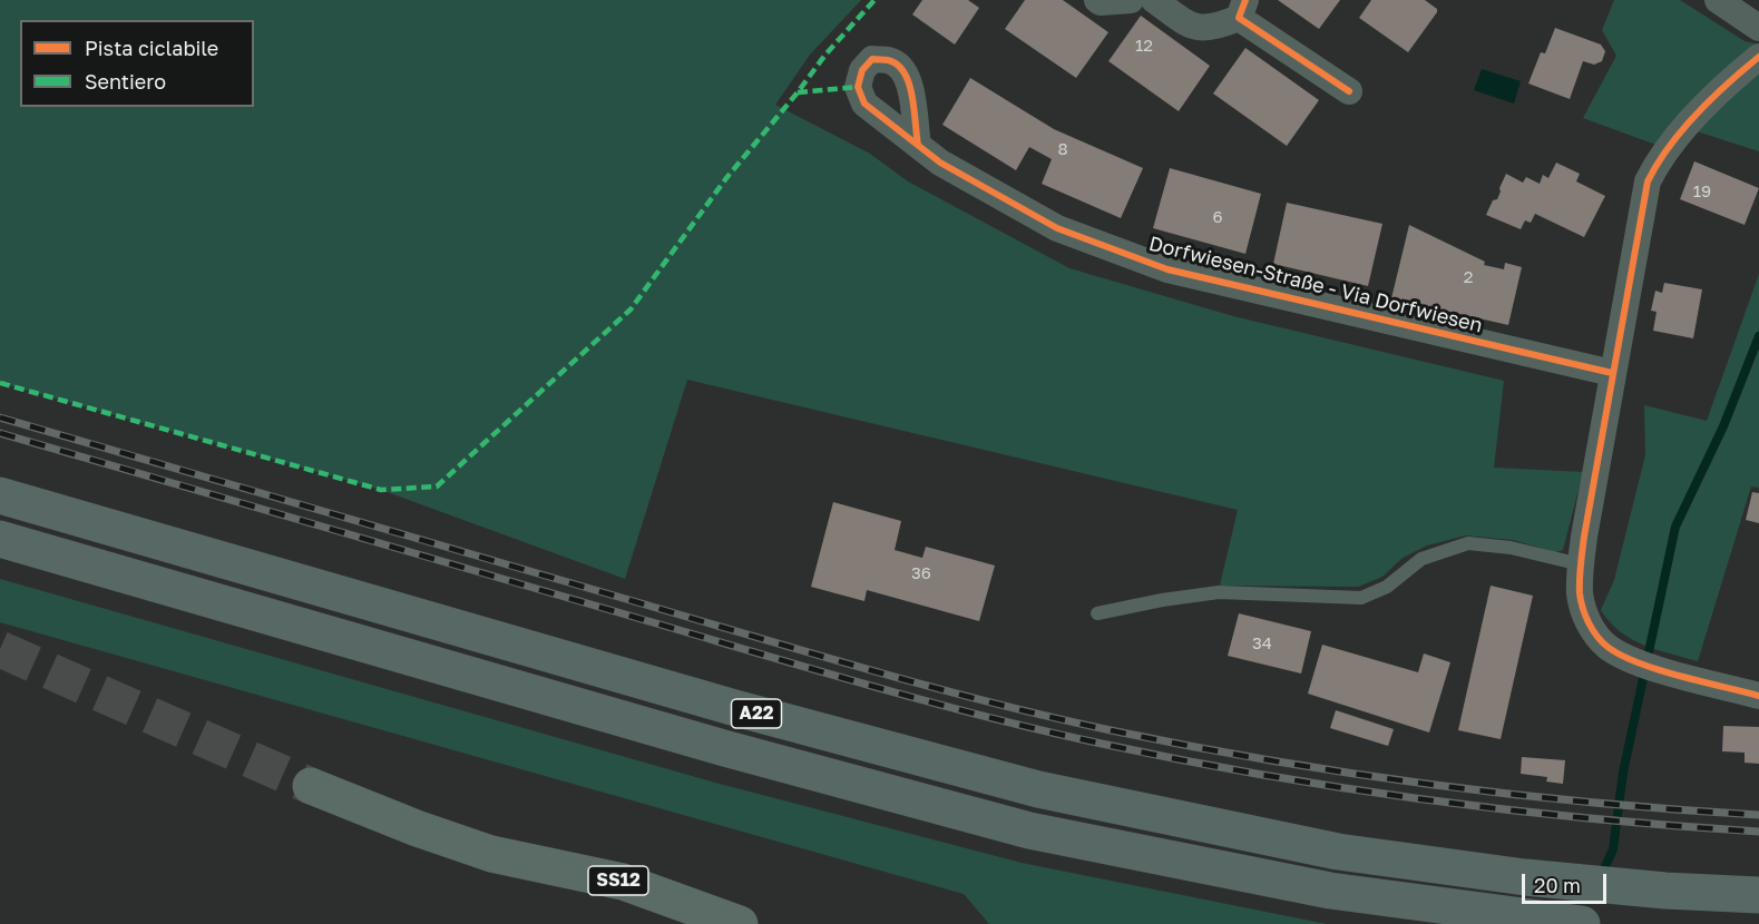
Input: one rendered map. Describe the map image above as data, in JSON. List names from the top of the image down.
{
  "streets": {
    "highway": ["A22"],
    "main road": ["SS12"],
    "street": ["Dorfwiesen-Straße - Via Dorfwiesen"]
  },
  "house_numbers": [
    "12",
    "8",
    "19",
    "6",
    "2",
    "36",
    "34"
  ],
  "legend": ["Pista ciclabile", "Sentiero"],
  "scale_bar": "20 m"
}
